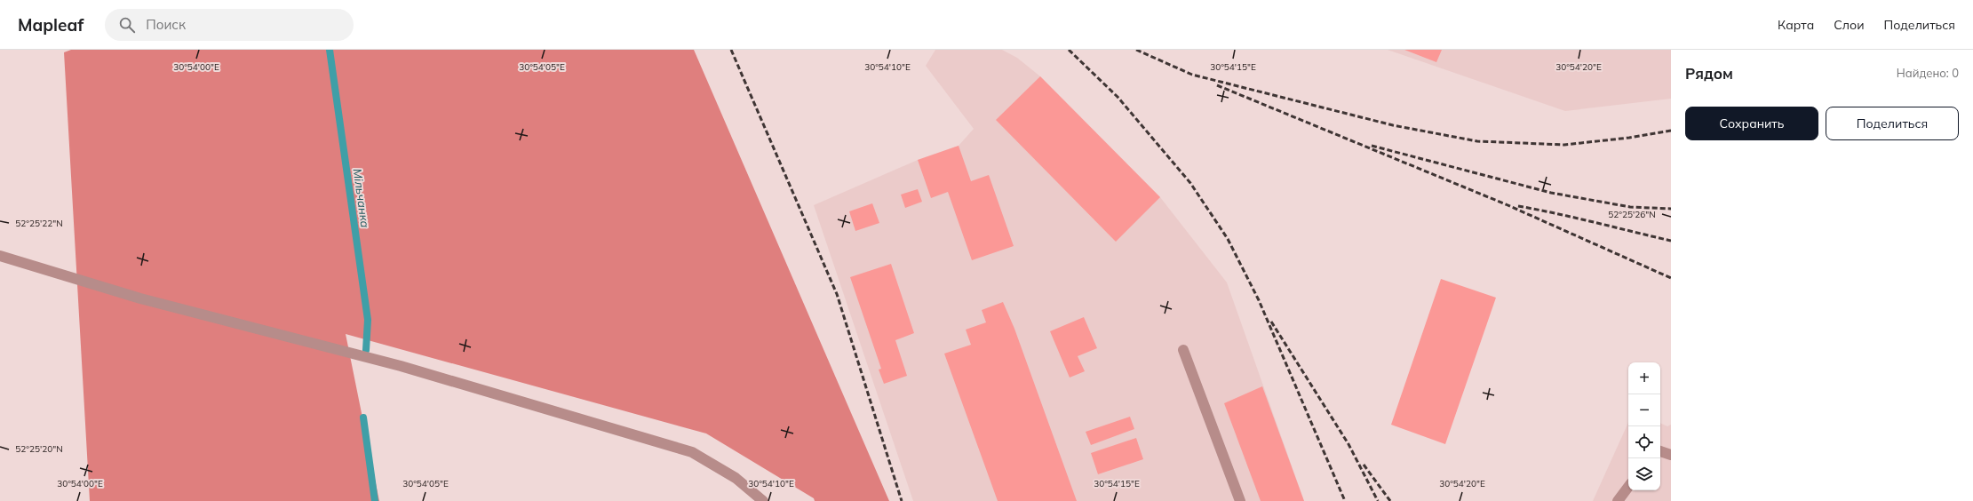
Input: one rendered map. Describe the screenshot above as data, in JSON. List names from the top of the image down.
{
  "water": ["Мільчанка"],
  "page": {
    "header": "Mapleaf",
    "search": "Поиск",
    "nav": ["Карта", "Слои", "Поделиться"],
    "heading": ["Рядом", "Найдено: 0"],
    "buttons": ["Сохранить", "Поделиться"],
    "map_buttons": ["+", "−"]
  },
  "coordinates": [
    "30°54'00\"E",
    "30°54'05\"E",
    "30°54'10\"E",
    "30°54'15\"E",
    "30°54'20\"E",
    "52°25'26\"N",
    "52°25'22\"N",
    "52°25'20\"N"
  ]
}
